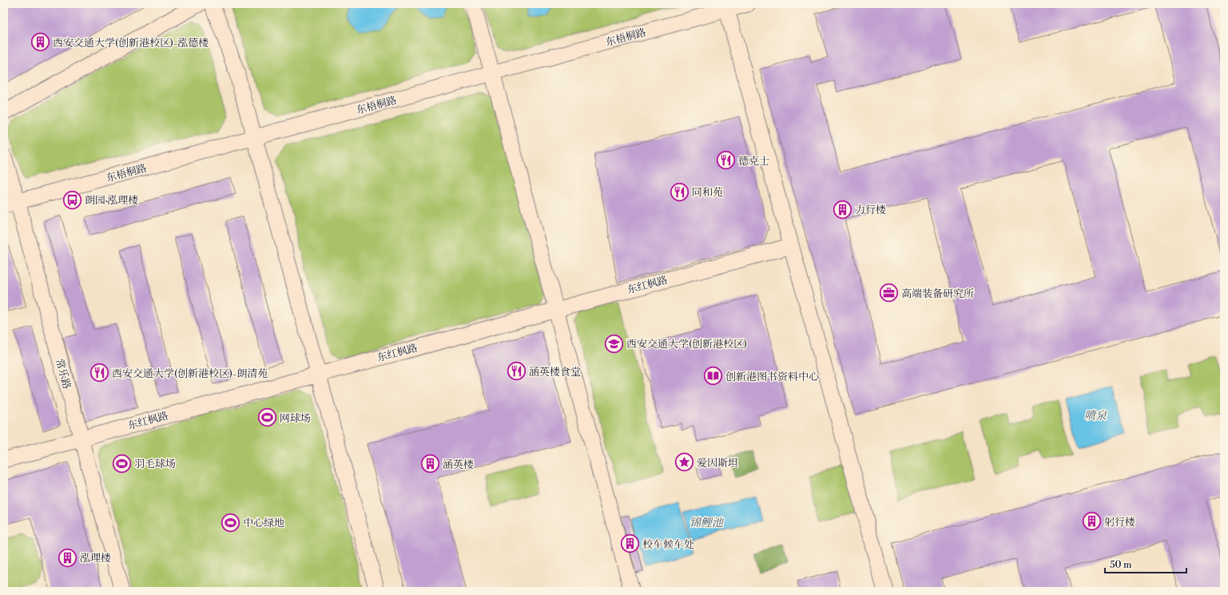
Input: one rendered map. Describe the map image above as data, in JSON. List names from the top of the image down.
{
  "streets": {
    "street": ["东梧桐路", "东红枫路", "常乐路"]
  },
  "crossings": [
    ["东梧桐路", "常乐路"],
    ["东红枫路", "常乐路"]
  ],
  "water": ["喷泉", "锦鲤池"],
  "places": {
    "building": [
      "西安交通大学(创新港校区)-泓德楼",
      "力行楼",
      "涵英楼",
      "躬行楼",
      "校车候车处",
      "泓理楼"
    ],
    "restaurant": [
      "德克士",
      "同和苑",
      "涵英楼食堂",
      "西安交通大学(创新港校区)-朗清苑"
    ],
    "bus stop": ["朗园·泓理楼"],
    "office": ["高端装备研究所"],
    "school or university": ["西安交通大学(创新港校区)"],
    "library": ["创新港图书资料中心"],
    "sports": ["网球场", "羽毛球场", "中心绿地"],
    "place": ["爱因斯坦"]
  },
  "scale_bar": "50 m"
}
